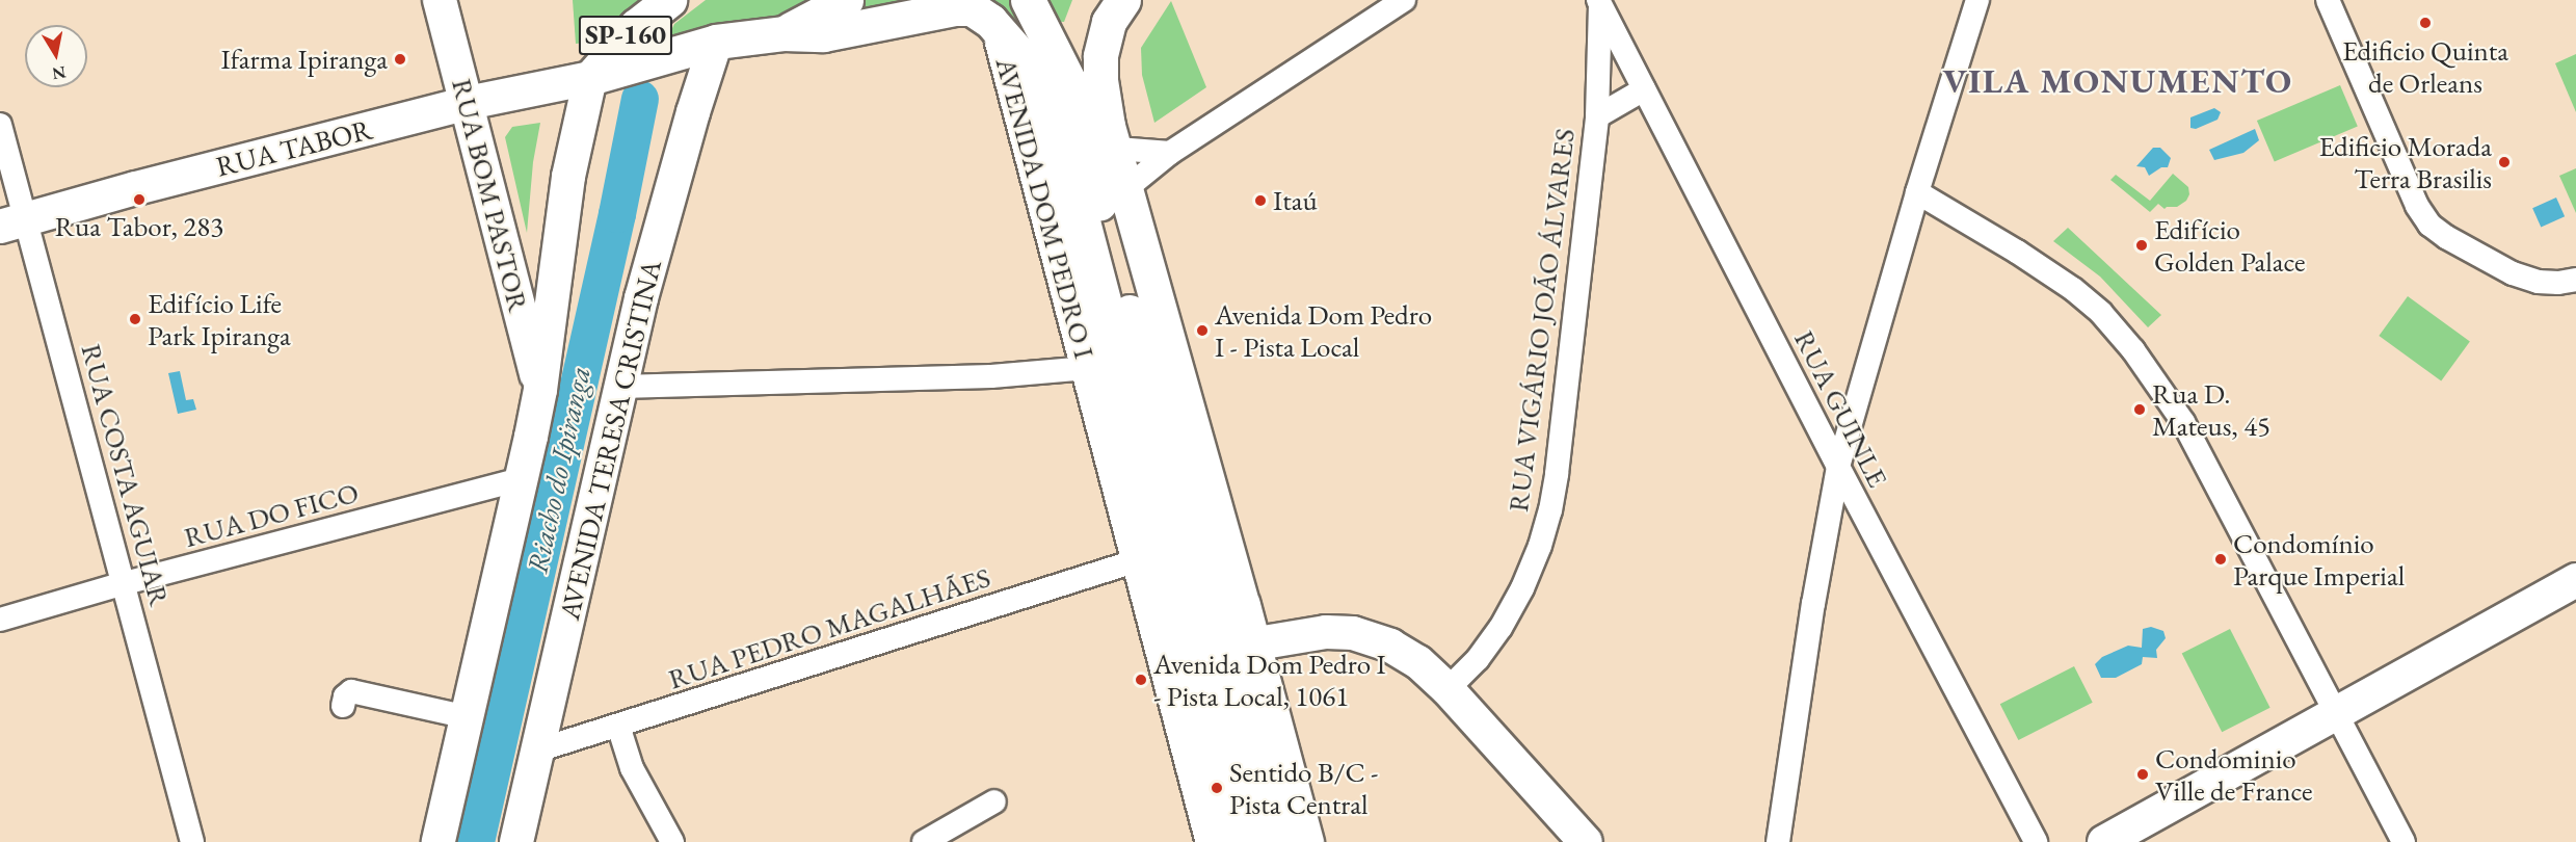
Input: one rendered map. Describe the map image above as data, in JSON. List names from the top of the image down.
{
  "streets": {
    "main road": [
      "SP-160",
      "RUA TABOR",
      "RUA BOM PASTOR",
      "AVENIDA DOM PEDRO I",
      "AVENIDA TERESA CRISTINA"
    ],
    "street": [
      "RUA VIGÁRIO JOÃO ÁLVARES",
      "RUA GUINLE",
      "RUA COSTA AGUIAR",
      "RUA DO FICO",
      "RUA PEDRO MAGALHÃES"
    ]
  },
  "crossings": [
    ["SP-160", "RUA TABOR"],
    ["SP-160", "RUA BOM PASTOR"],
    ["SP-160", "RUA DO FICO"],
    ["RUA TABOR", "RUA BOM PASTOR"],
    ["RUA TABOR", "AVENIDA DOM PEDRO I"],
    ["RUA TABOR", "AVENIDA TERESA CRISTINA"],
    ["RUA TABOR", "RUA COSTA AGUIAR"],
    ["AVENIDA DOM PEDRO I", "RUA PEDRO MAGALHÃES"],
    ["RUA VIGÁRIO JOÃO ÁLVARES", "RUA GUINLE"],
    ["AVENIDA TERESA CRISTINA", "RUA PEDRO MAGALHÃES"],
    ["RUA COSTA AGUIAR", "RUA DO FICO"]
  ],
  "districts": ["VILA MONUMENTO"],
  "water": ["Riacho do Ipiranga"],
  "places": [
    "Edificio Quinta de Orleans",
    "Ifarma Ipiranga",
    "Edificio Morada Terra Brasilis",
    "Rua Tabor, 283",
    "Itaú",
    "Edifício Golden Palace",
    "Edifício Life Park Ipiranga",
    "Avenida Dom Pedro I - Pista Local",
    "Rua D. Mateus, 45",
    "Condomínio Parque Imperial",
    "Avenida Dom Pedro I - Pista Local, 1061",
    "Condominio Ville de France",
    "Sentido B/C - Pista Central"
  ],
  "north": "bottom"
}
